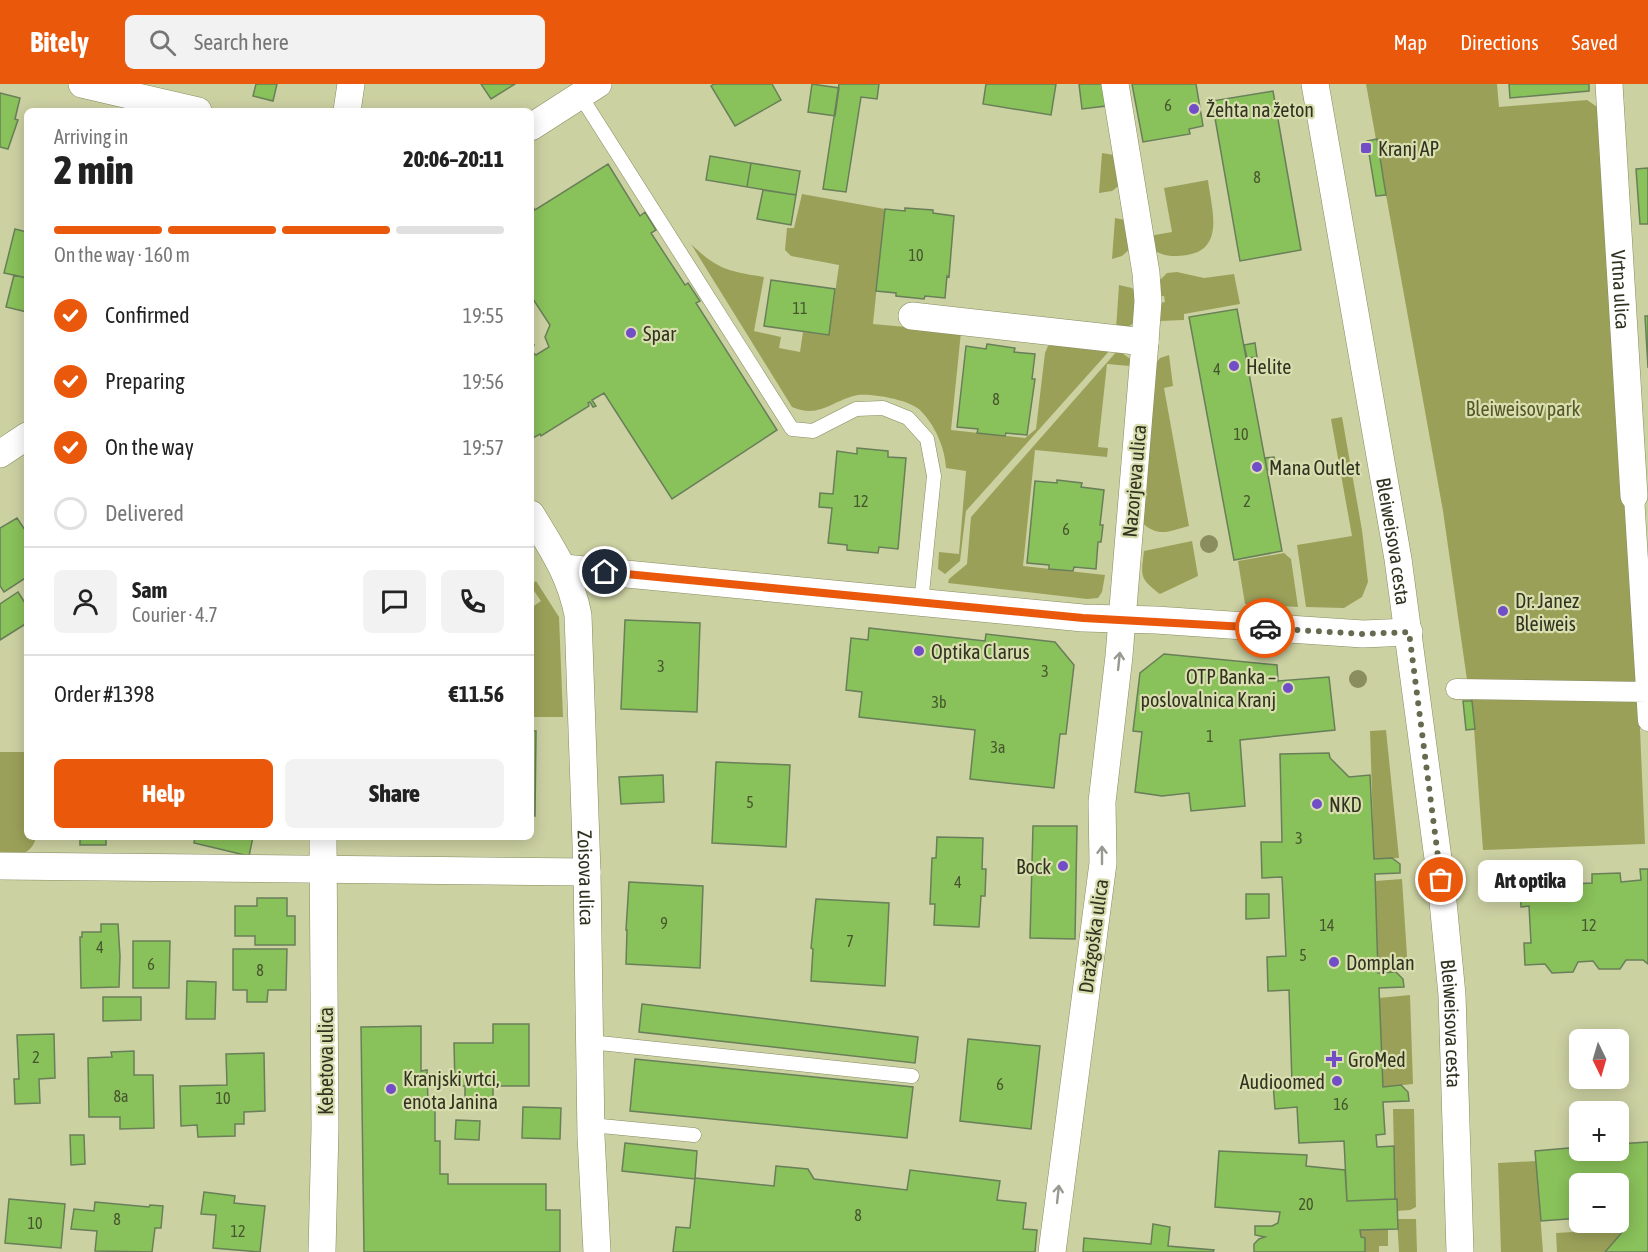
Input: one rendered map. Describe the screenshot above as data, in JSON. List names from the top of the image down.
{
  "streets": {
    "street": [
      "Vrtna ulica",
      "Nazorjeva ulica",
      "Bleiweisova cesta",
      "Zoisova ulica",
      "Dražgoška ulica",
      "Kebetova ulica"
    ]
  },
  "crossings": [
    ["Nazorjeva ulica", "Dražgoška ulica"]
  ],
  "one_way": ["Dražgoška ulica"],
  "parks": ["Bleiweisov park"],
  "places": {
    "other": [
      "Žehta na žeton",
      "Spar",
      "Helite",
      "Mana Outlet",
      "Dr. Janez Bleiweis",
      "Optika Clarus",
      "OTP Banka – poslovalnica Kranj",
      "NKD",
      "Bock",
      "Art optika",
      "Domplan",
      "Audioomed",
      "Kranjski vrtci, enota Janina"
    ],
    "transit": ["Kranj AP"],
    "health": ["GroMed"]
  },
  "house_numbers": [
    "6",
    "8",
    "10",
    "11",
    "4",
    "8",
    "10",
    "12",
    "2",
    "6",
    "3",
    "3",
    "3b",
    "1",
    "3a",
    "5",
    "3",
    "4",
    "9",
    "14",
    "12",
    "7",
    "4",
    "5",
    "6",
    "8",
    "2",
    "6",
    "8a",
    "10",
    "16",
    "20",
    "8",
    "8",
    "10",
    "12"
  ],
  "north": "bottom",
  "page": {
    "header": "Bitely",
    "search": "Search here",
    "nav": ["Map", "Directions", "Saved"],
    "heading": ["2 min", "Arriving in", "20:06–20:11"],
    "panel": [
      "Sam",
      "Courier · 4.7",
      "Order #1398",
      "€11.56"
    ],
    "bar": "On the way · 160 m",
    "list": [
      ["Confirmed", "19:55"],
      ["Preparing", "19:56"],
      ["On the way", "19:57"],
      "Delivered"
    ],
    "buttons": ["Help", "Share"],
    "bubble": "Art optika",
    "map_buttons": ["+", "−"]
  }
}
